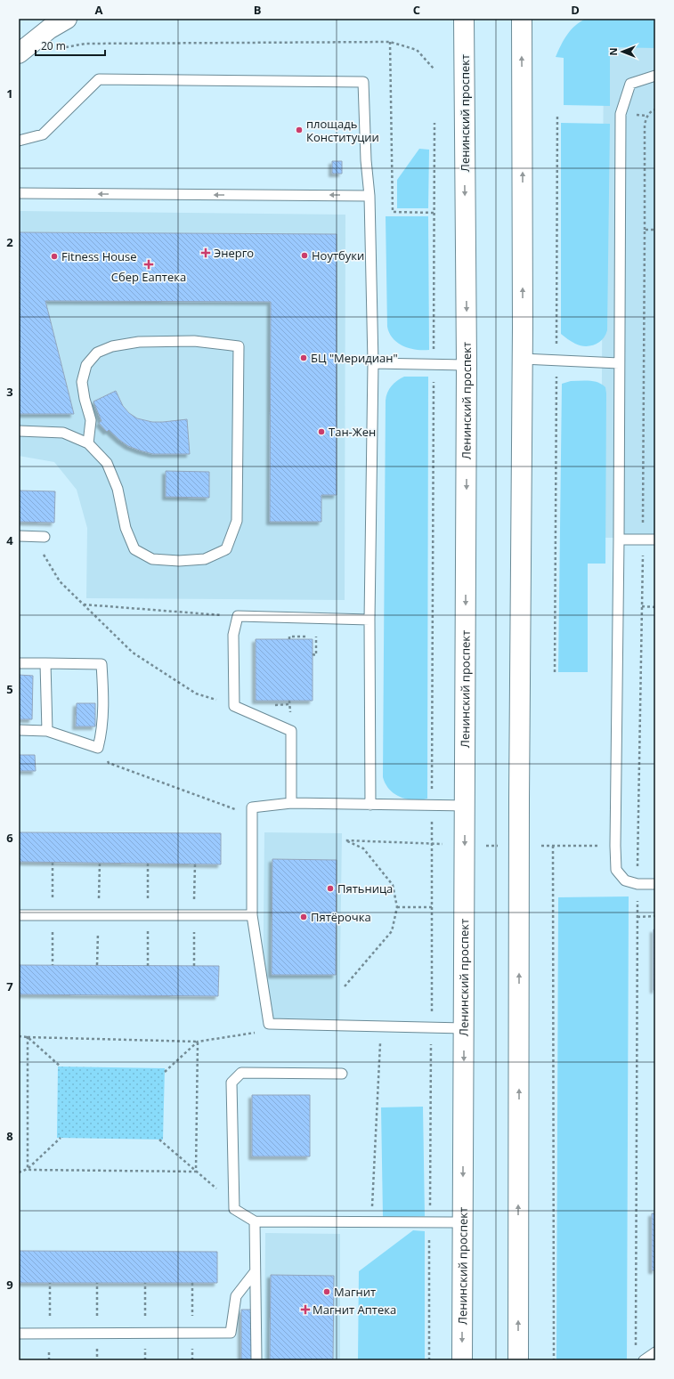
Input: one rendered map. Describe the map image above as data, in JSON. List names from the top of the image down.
{
  "streets": {
    "main road": ["Ленинский проспект"]
  },
  "places": {
    "other": [
      "площадь Конституции",
      "Ноутбуки",
      "Fitness House",
      "БЦ \"Меридиан\"",
      "Тан-Жен",
      "Пятьница",
      "Пятёрочка",
      "Магнит"
    ],
    "health": ["Энерго", "Сбер Еаптека", "Магнит Аптека"]
  },
  "scale_bar": "20 m",
  "north": "left",
  "grid": {
    "columns": [
      "A",
      "B",
      "C",
      "D"
    ],
    "rows": [
      "1",
      "2",
      "3",
      "4",
      "5",
      "6",
      "7",
      "8",
      "9"
    ]
  }
}
